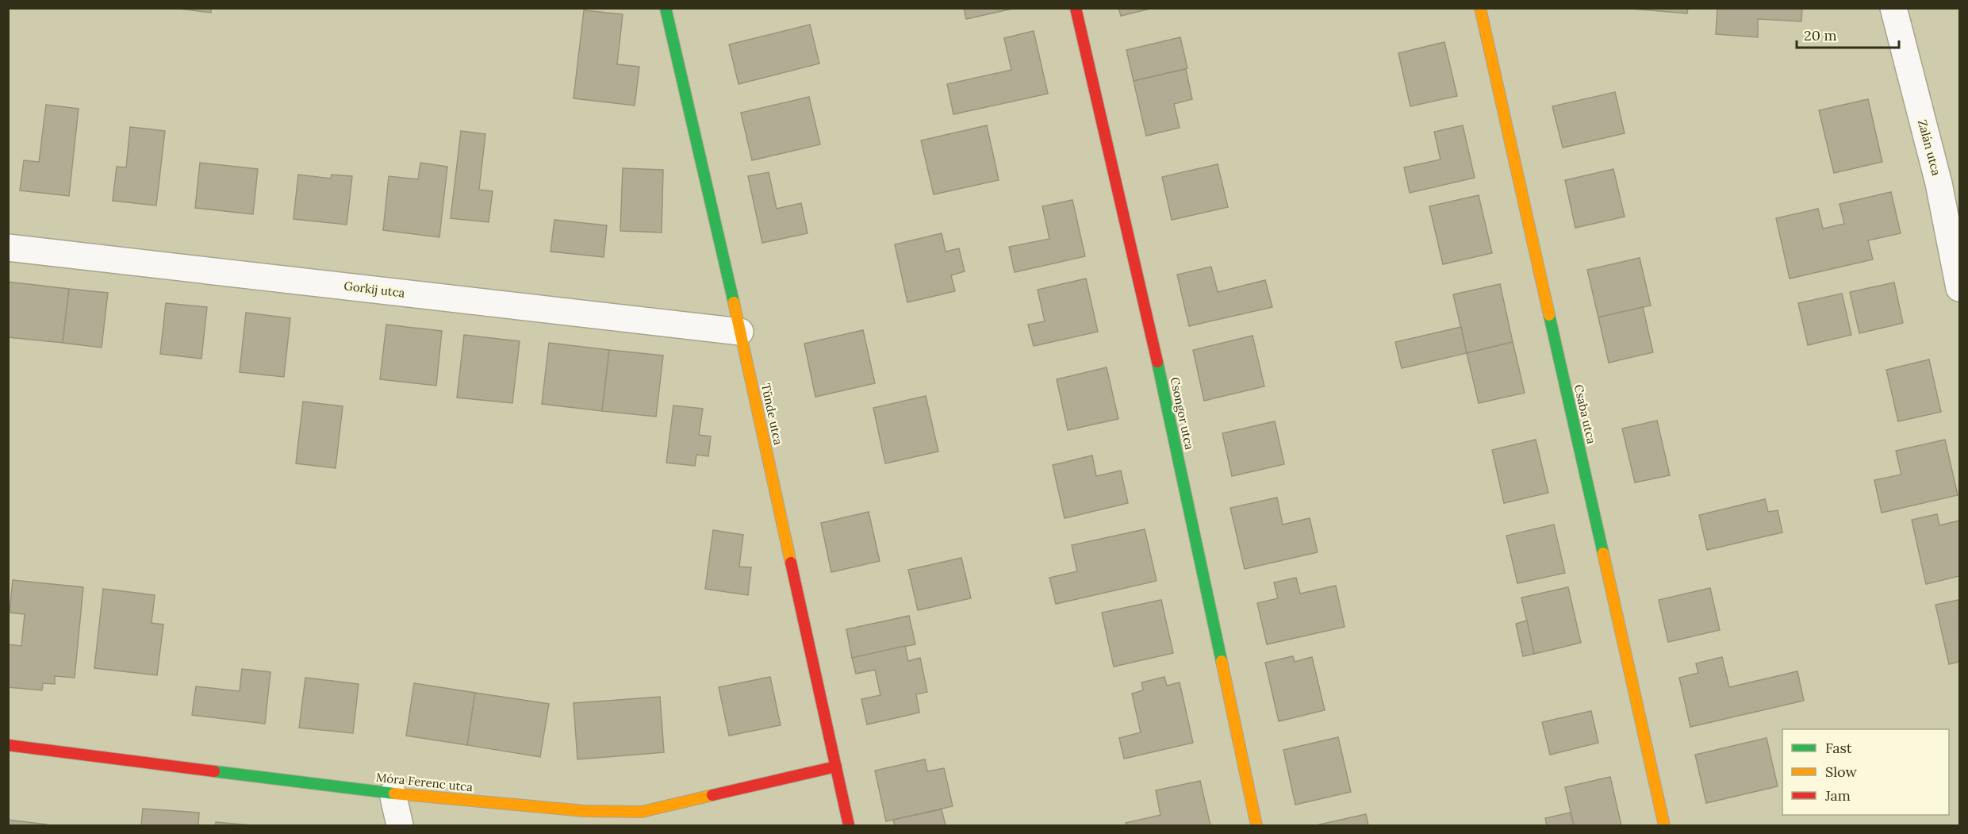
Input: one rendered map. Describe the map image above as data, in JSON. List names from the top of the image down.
{
  "streets": {
    "street": [
      "Zalán utca",
      "Gorkij utca",
      "Csongor utca",
      "Tünde utca",
      "Csaba utca",
      "Móra Ferenc utca"
    ]
  },
  "crossings": [
    ["Gorkij utca", "Tünde utca"],
    ["Tünde utca", "Móra Ferenc utca"]
  ],
  "legend": ["Fast", "Slow", "Jam"],
  "scale_bar": "20 m"
}
